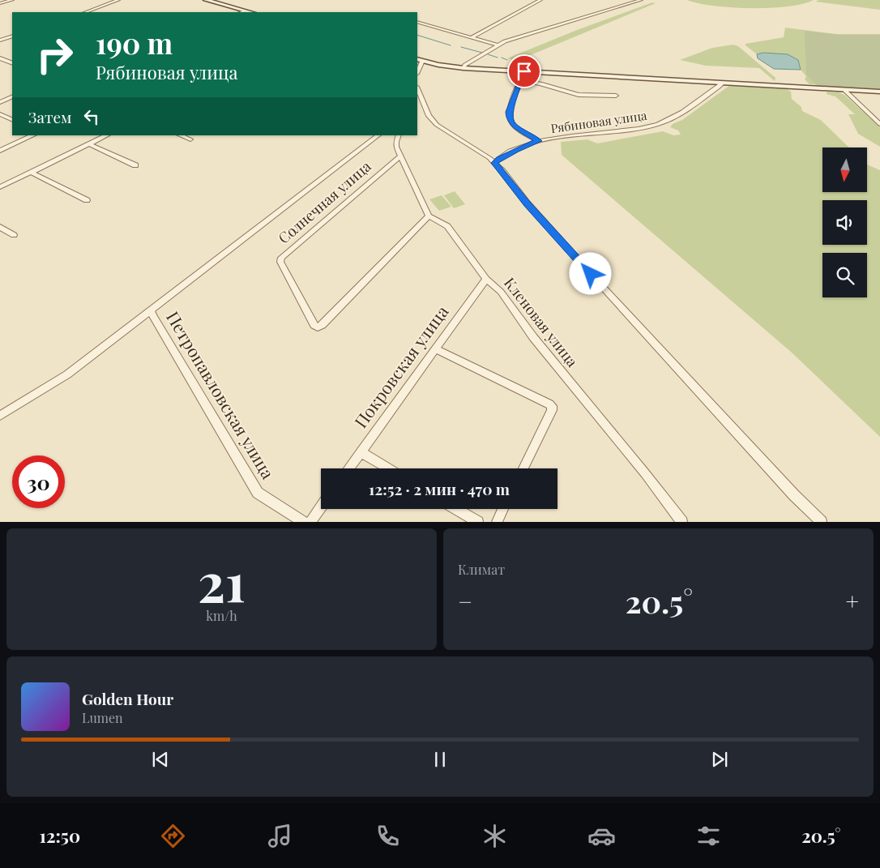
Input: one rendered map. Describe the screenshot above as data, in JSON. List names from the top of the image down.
{
  "streets": {
    "street": [
      "Рябиновая улица",
      "Солнечная улица",
      "Кленовая улица",
      "Покровская улица",
      "Петропавловская улица"
    ]
  },
  "crossings": [
    ["Солнечная улица", "Кленовая улица"],
    ["Кленовая улица", "Покровская улица"]
  ],
  "north": "bottom",
  "page": {
    "turn": ["190 m", "Рябиновая улица"],
    "then": "Затем",
    "limit": "30",
    "trip": "12:52 · 2 мин · 470 m",
    "tile": [
      ["21", "km/h"],
      "Климат"
    ],
    "heat": ["−", "20.5°", "+"],
    "song": ["Golden Hour", "Lumen"],
    "tabs": ["12:50", "20.5°"]
  }
}
